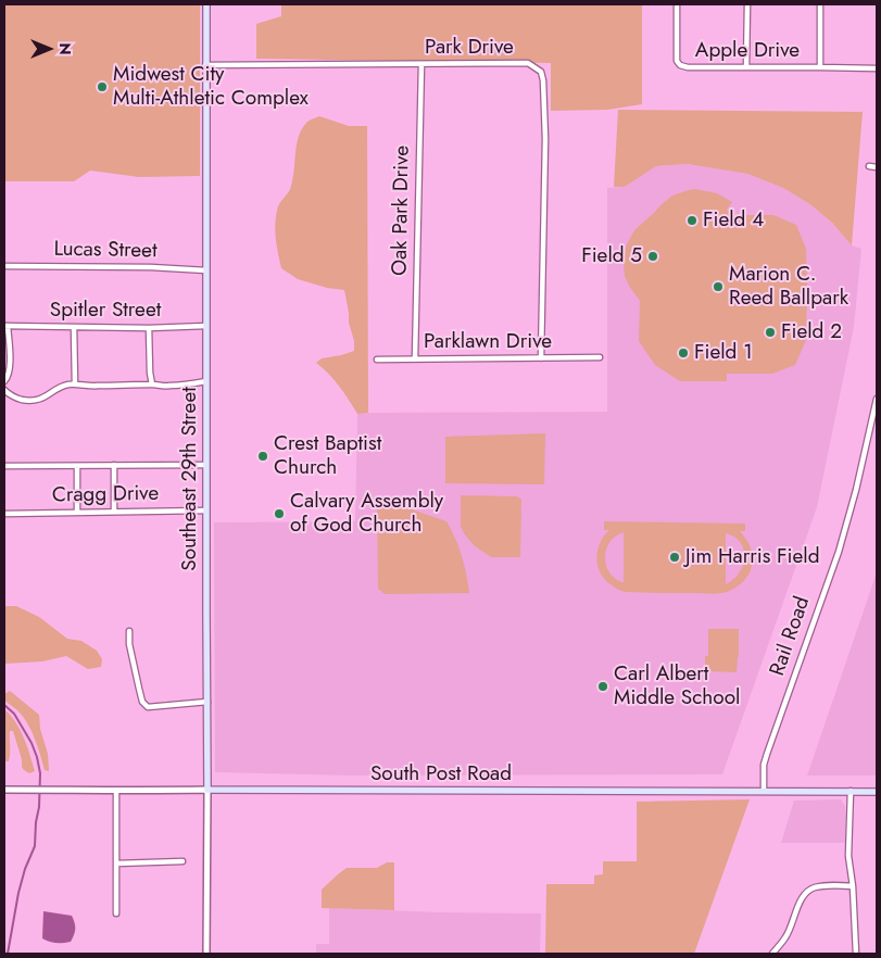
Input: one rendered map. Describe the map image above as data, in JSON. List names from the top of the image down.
{
  "streets": {
    "main road": ["Southeast 29th Street", "South Post Road"],
    "street": [
      "Park Drive",
      "Apple Drive",
      "Oak Park Drive",
      "Lucas Street",
      "Spitler Street",
      "Parklawn Drive",
      "Cragg Drive",
      "Rail Road"
    ]
  },
  "crossings": [
    ["Park Drive", "Oak Park Drive"],
    ["Park Drive", "Parklawn Drive"],
    ["Park Drive", "Southeast 29th Street"],
    ["Oak Park Drive", "Parklawn Drive"],
    ["Lucas Street", "Southeast 29th Street"],
    ["Spitler Street", "Southeast 29th Street"],
    ["Southeast 29th Street", "Cragg Drive"],
    ["Southeast 29th Street", "South Post Road"],
    ["Rail Road", "South Post Road"]
  ],
  "places": [
    "Midwest City Multi-Athletic Complex",
    "Field 4",
    "Field 5",
    "Marion C. Reed Ballpark",
    "Field 2",
    "Field 1",
    "Crest Baptist Church",
    "Calvary Assembly of God Church",
    "Jim Harris Field",
    "Carl Albert Middle School"
  ],
  "north": "right"
}
